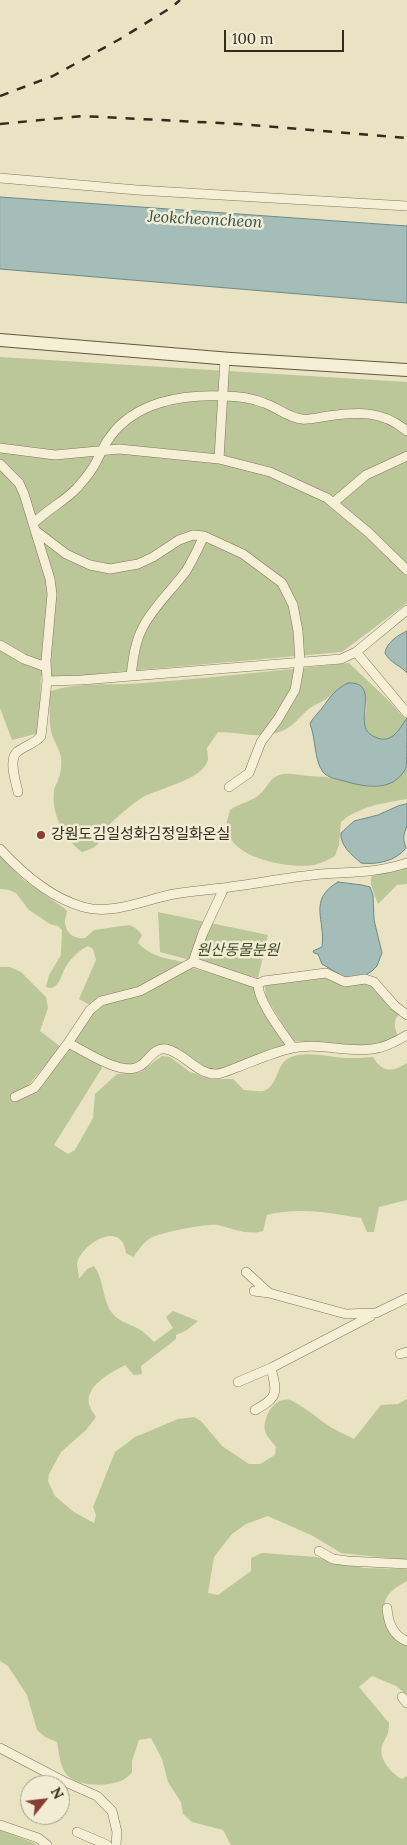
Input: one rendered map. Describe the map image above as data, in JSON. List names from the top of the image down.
{
  "water": ["Jeokcheoncheon"],
  "parks": ["원산동물분원"],
  "places": ["강원도김일성화김정일화온실"],
  "scale_bar": "100 m",
  "north": "top right"
}
